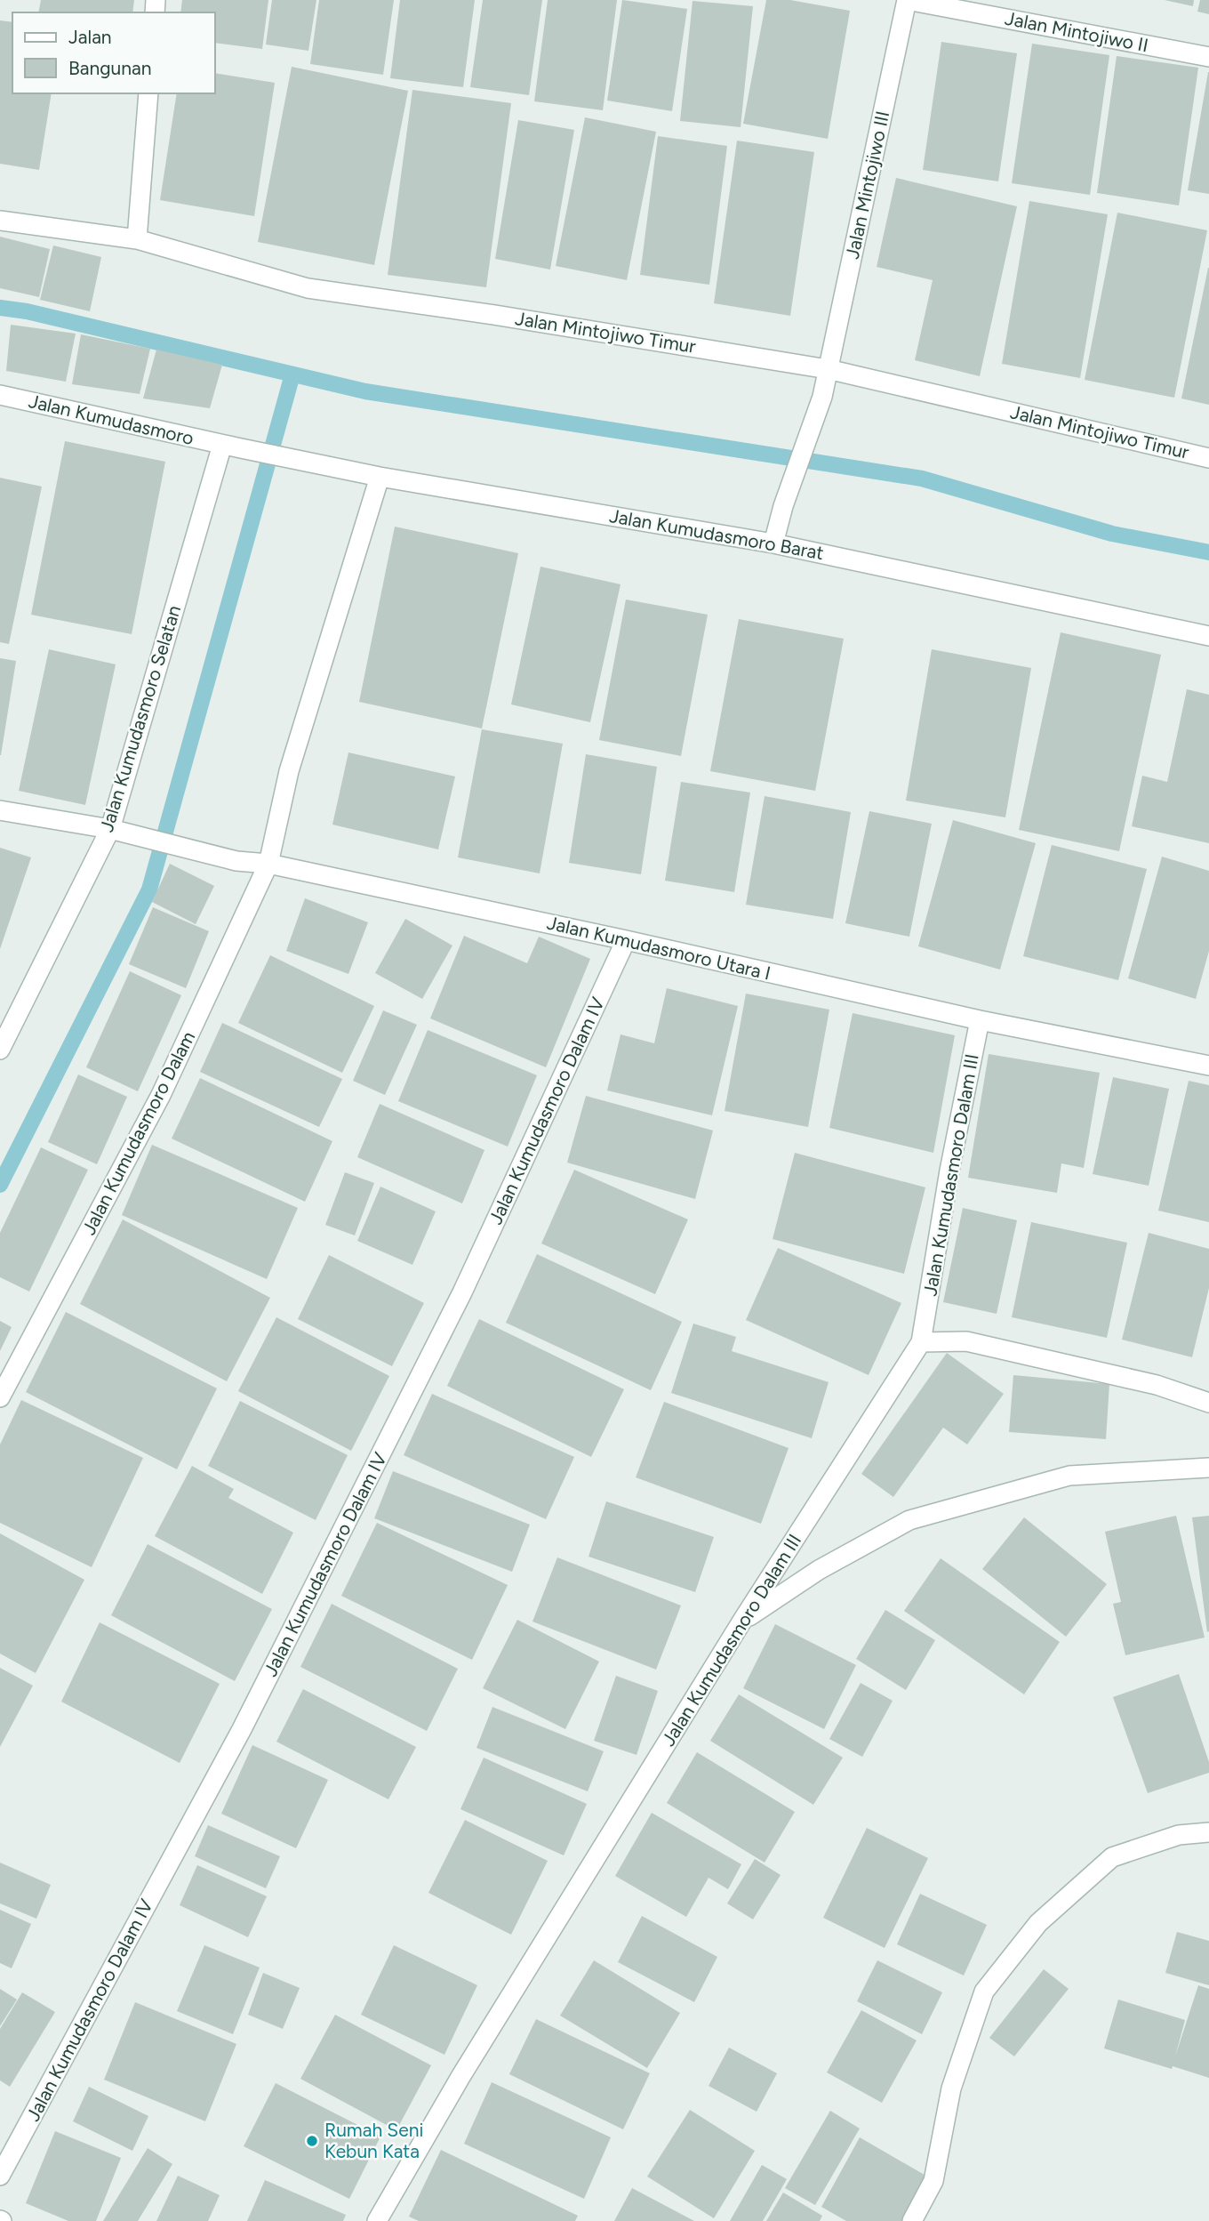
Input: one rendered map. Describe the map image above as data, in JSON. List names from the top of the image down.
{
  "streets": {
    "street": [
      "Jalan Mintojiwo II",
      "Jalan Mintojiwo III",
      "Jalan Mintojiwo Timur",
      "Jalan Kumudasmoro",
      "Jalan Kumudasmoro Barat",
      "Jalan Kumudasmoro Selatan",
      "Jalan Kumudasmoro Utara I",
      "Jalan Kumudasmoro Dalam IV",
      "Jalan Kumudasmoro Dalam",
      "Jalan Kumudasmoro Dalam III"
    ]
  },
  "crossings": [
    ["Jalan Mintojiwo II", "Jalan Mintojiwo III"],
    ["Jalan Mintojiwo III", "Jalan Mintojiwo Timur"],
    ["Jalan Mintojiwo III", "Jalan Kumudasmoro Barat"],
    ["Jalan Kumudasmoro", "Jalan Kumudasmoro Barat"],
    ["Jalan Kumudasmoro", "Jalan Kumudasmoro Selatan"],
    ["Jalan Kumudasmoro Barat", "Jalan Kumudasmoro Selatan"],
    ["Jalan Kumudasmoro Barat", "Jalan Kumudasmoro Dalam"],
    ["Jalan Kumudasmoro Selatan", "Jalan Kumudasmoro Utara I"],
    ["Jalan Kumudasmoro Utara I", "Jalan Kumudasmoro Dalam IV"],
    ["Jalan Kumudasmoro Utara I", "Jalan Kumudasmoro Dalam"],
    ["Jalan Kumudasmoro Utara I", "Jalan Kumudasmoro Dalam III"]
  ],
  "places": ["Rumah Seni Kebun Kata"],
  "legend": ["Jalan", "Bangunan"]
}
